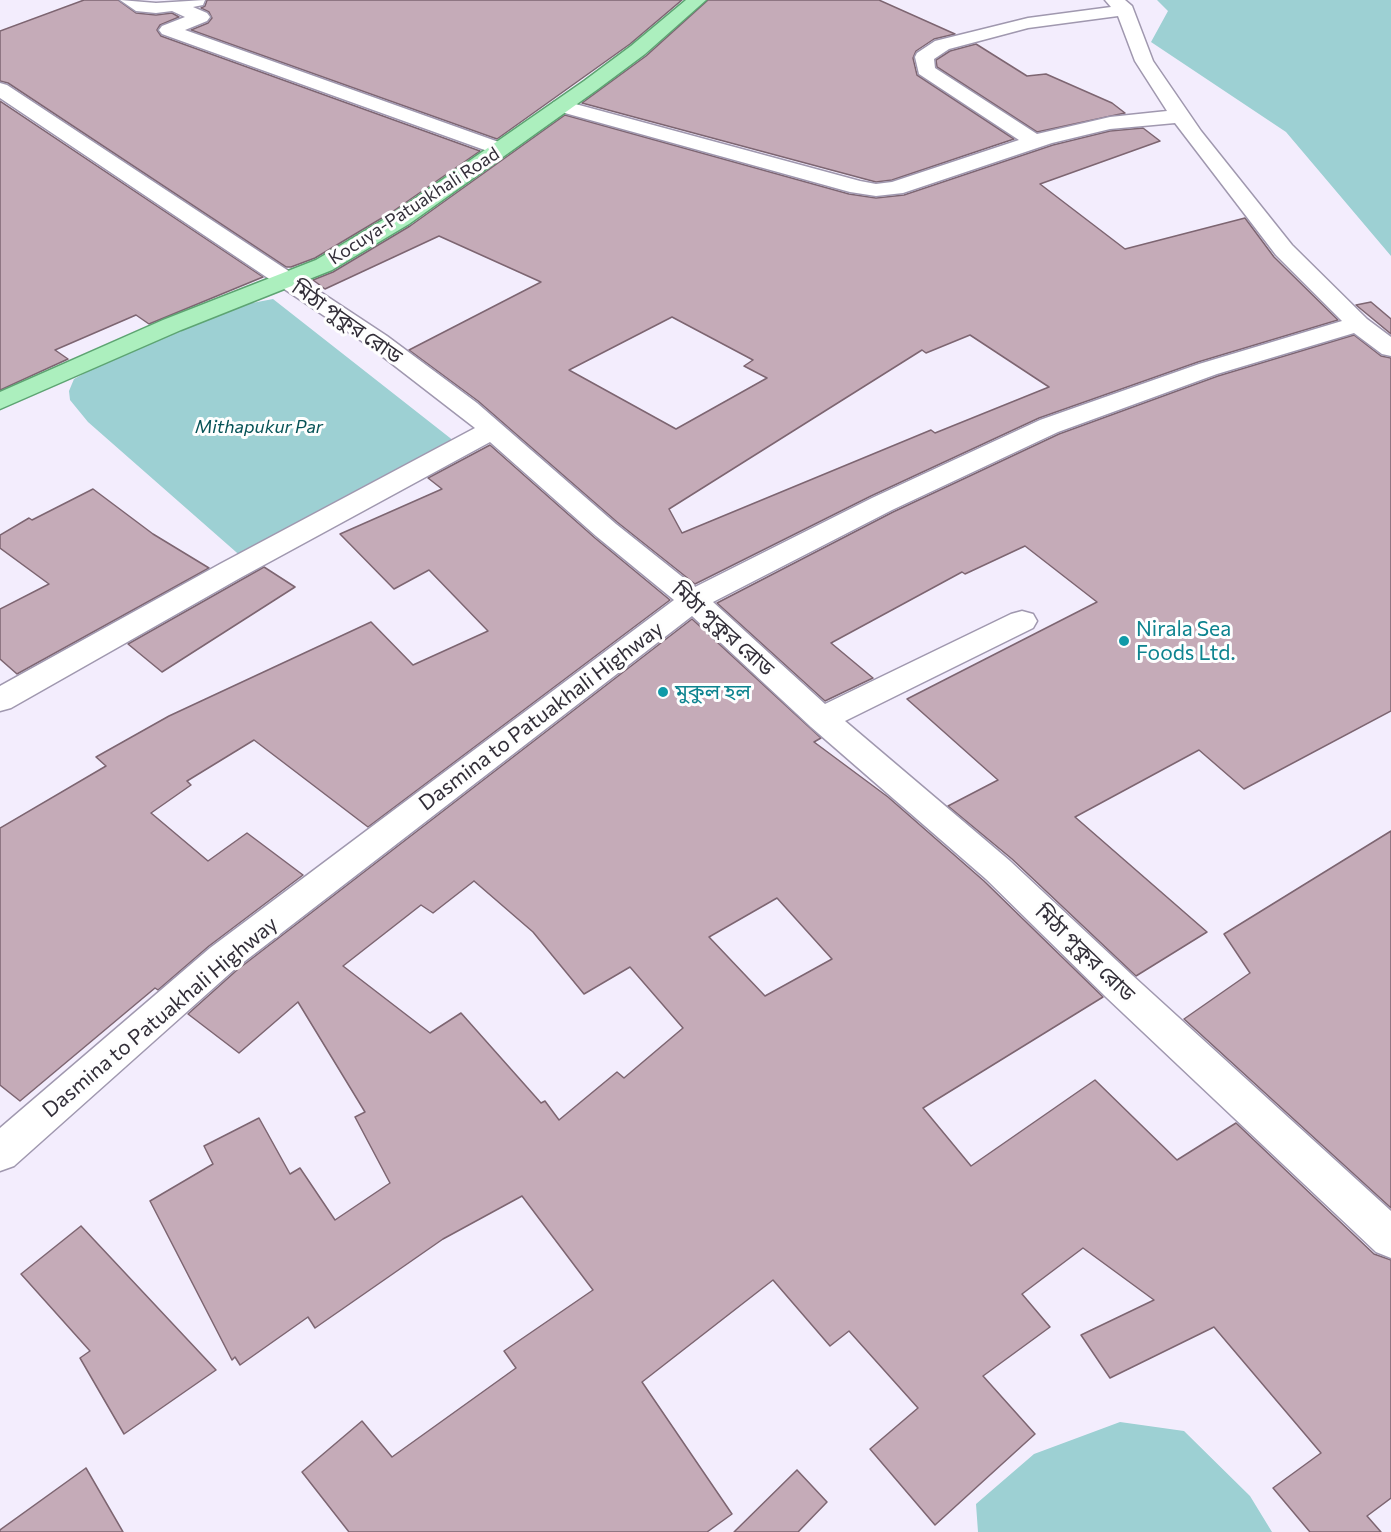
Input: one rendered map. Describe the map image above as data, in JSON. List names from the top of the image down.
{
  "streets": {
    "main road": ["Kocuya-Patuakhali Road"],
    "street": ["মিঠা পুকুর রোড", "Dasmina to Patuakhali Highway"]
  },
  "crossings": [
    ["Kocuya-Patuakhali Road", "মিঠা পুকুর রোড"],
    ["মিঠা পুকুর রোড", "Dasmina to Patuakhali Highway"]
  ],
  "water": ["Mithapukur Par"],
  "places": ["Nirala Sea Foods Ltd.", "মুকুল হল"]
}
